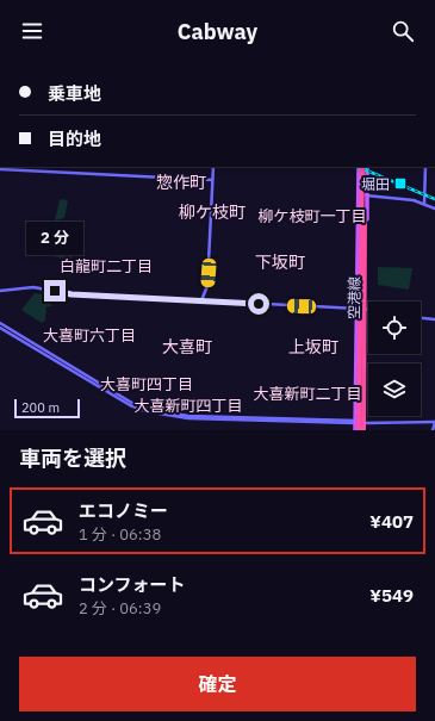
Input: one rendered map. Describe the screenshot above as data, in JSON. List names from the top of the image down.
{
  "streets": {
    "main road": ["空港線"]
  },
  "districts": [
    "惣作町",
    "柳ケ枝町",
    "柳ケ枝町一丁目",
    "下坂町",
    "白龍町二丁目",
    "大喜町六丁目",
    "大喜町",
    "上坂町",
    "大喜町四丁目",
    "大喜新町二丁目",
    "大喜新町四丁目"
  ],
  "places": {
    "transit": ["堀田"]
  },
  "scale_bar": "200 m",
  "page": {
    "header": "Cabway",
    "banner": ["乗車地", "目的地"],
    "bubble": "2 分",
    "scale": "200 m",
    "heading": "車両を選択",
    "list": [
      {
        "name": "エコノミー",
        "note": "1 分 · 06:38",
        "value": "¥407"
      },
      {
        "name": "コンフォート",
        "note": "2 分 · 06:39",
        "value": "¥549"
      }
    ],
    "buttons": "確定"
  }
}
